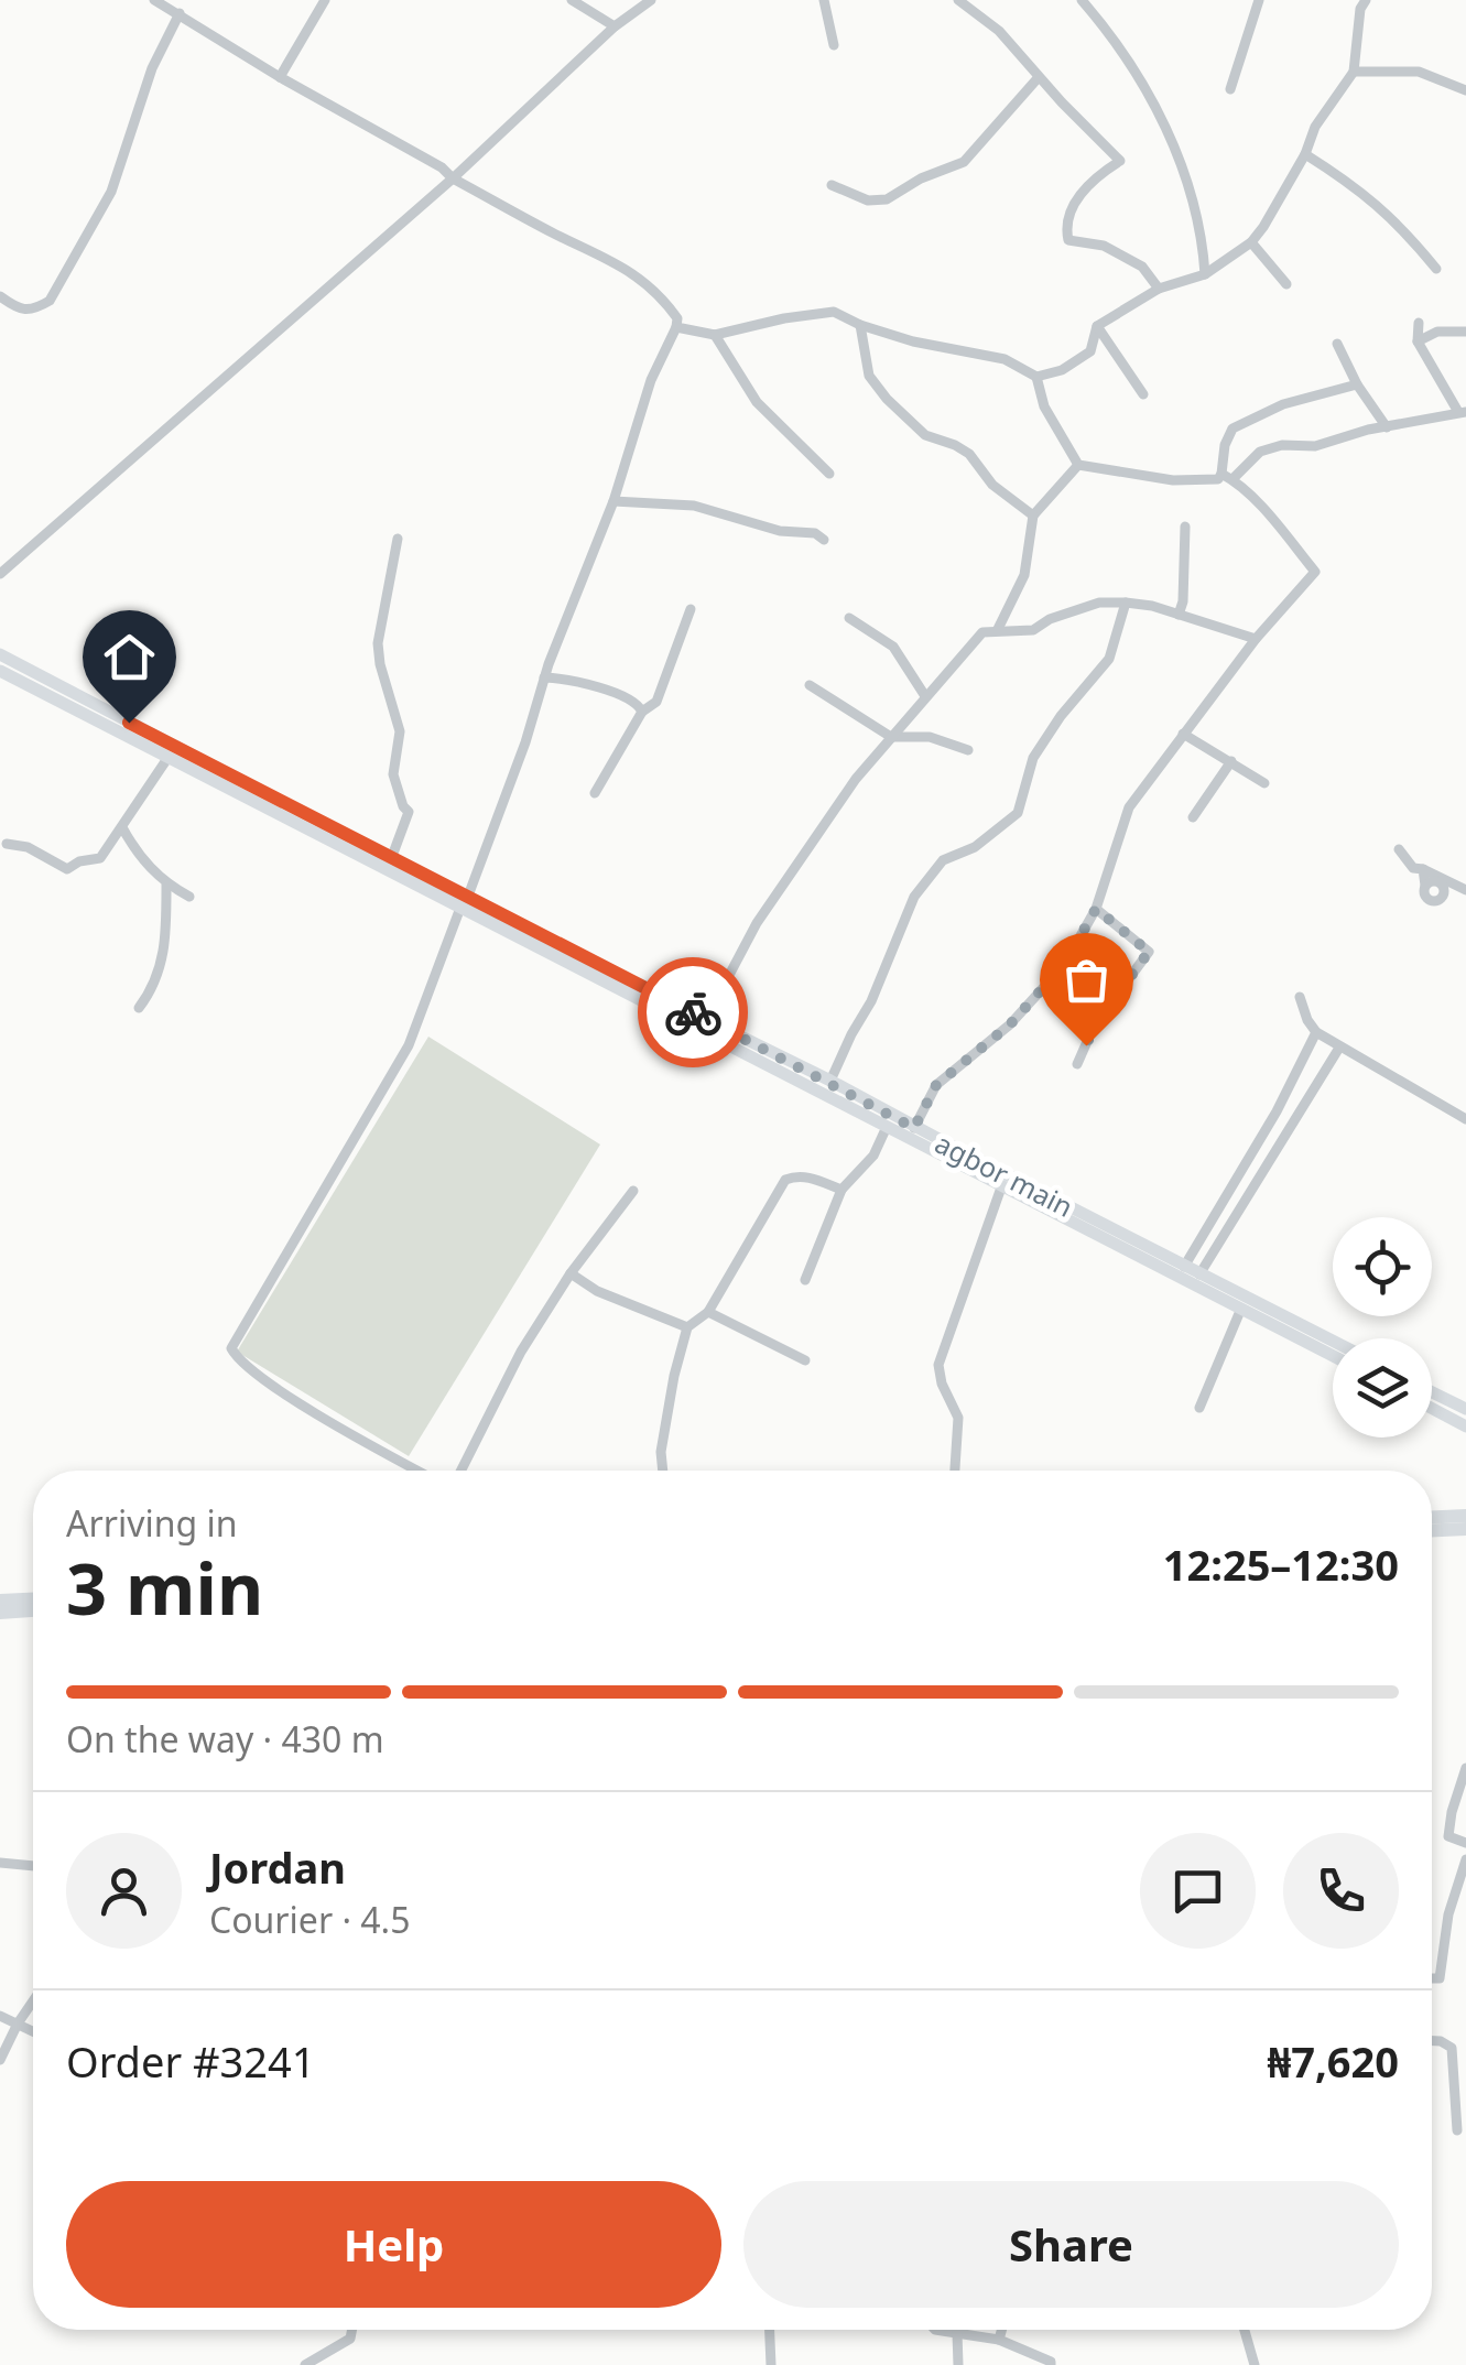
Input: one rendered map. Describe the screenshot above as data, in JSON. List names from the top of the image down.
{
  "streets": {
    "main road": ["agbor main"]
  },
  "page": {
    "heading": ["3 min", "Arriving in", "12:25–12:30"],
    "panel": [
      "Jordan",
      "Courier · 4.5",
      "Order #3241",
      "₦7,620"
    ],
    "bar": "On the way · 430 m",
    "buttons": ["Help", "Share"]
  }
}
